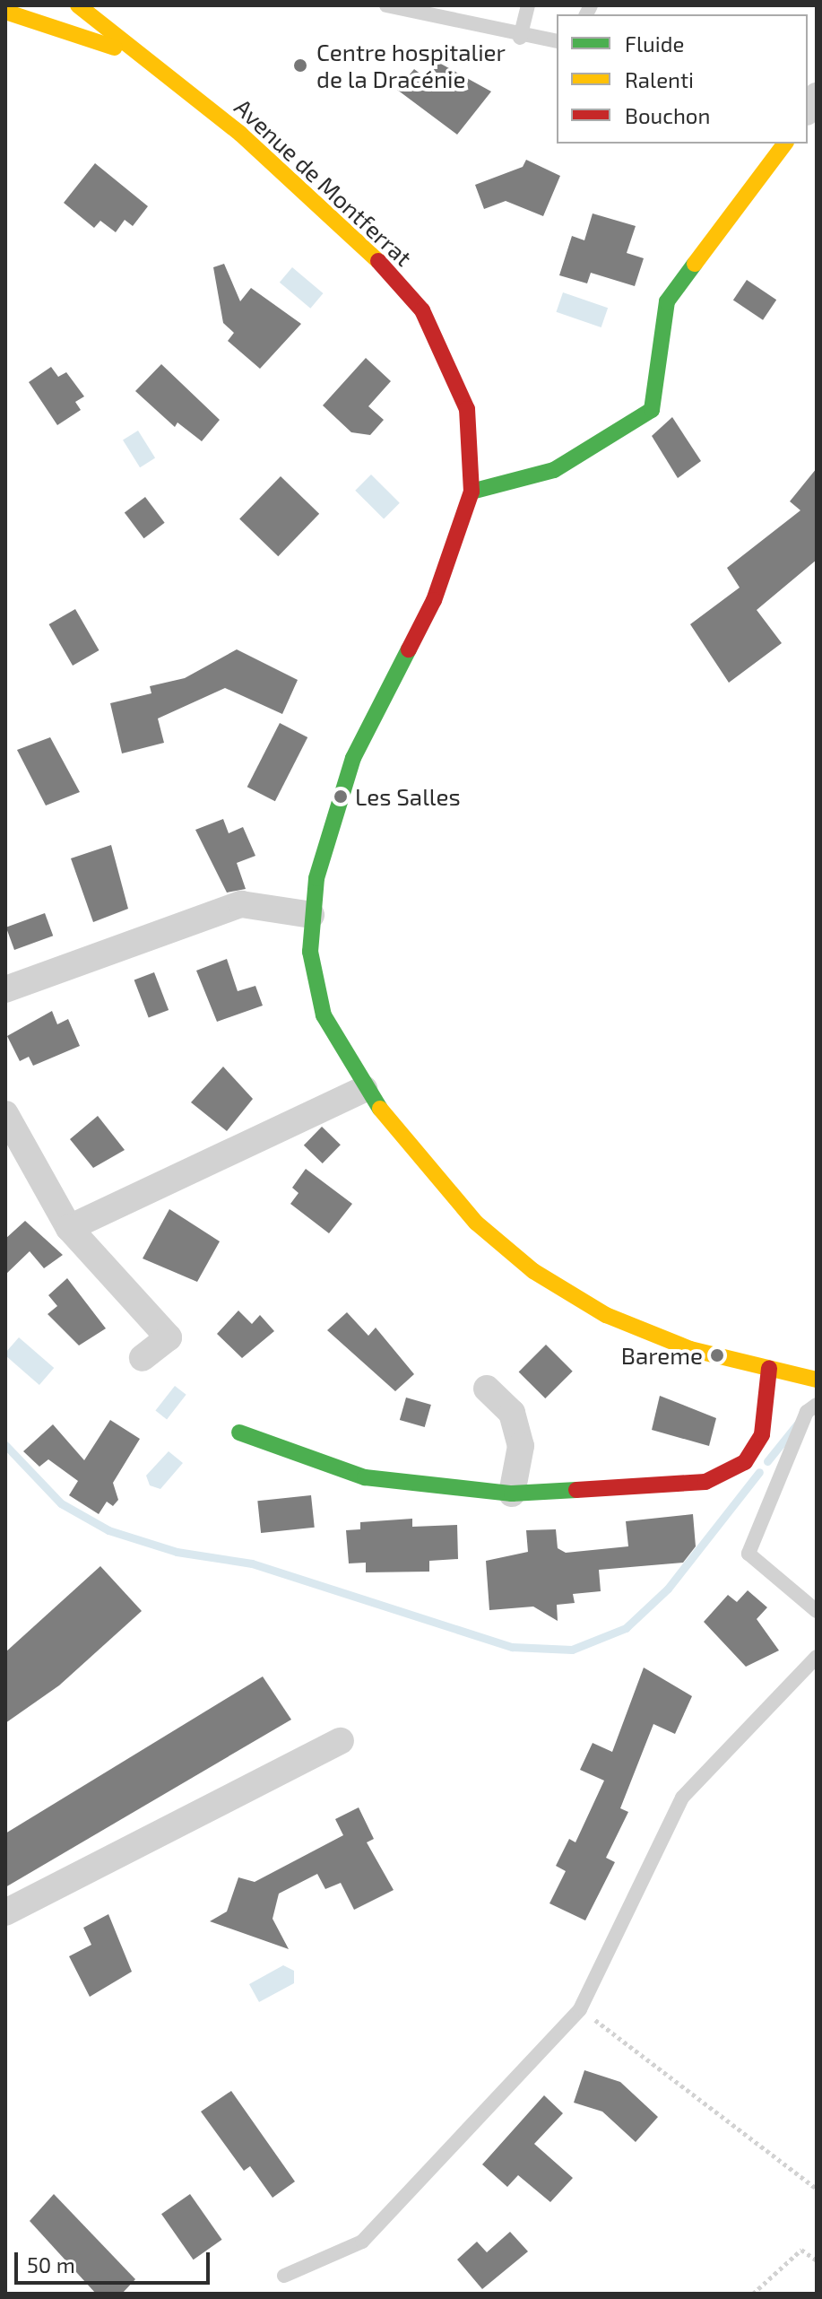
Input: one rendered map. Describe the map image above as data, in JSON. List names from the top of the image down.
{
  "streets": {
    "street": ["Avenue de Montferrat"]
  },
  "places": ["Centre hospitalier de la Dracénie", "Les Salles", "Bareme"],
  "legend": ["Fluide", "Ralenti", "Bouchon"],
  "scale_bar": "50 m"
}
